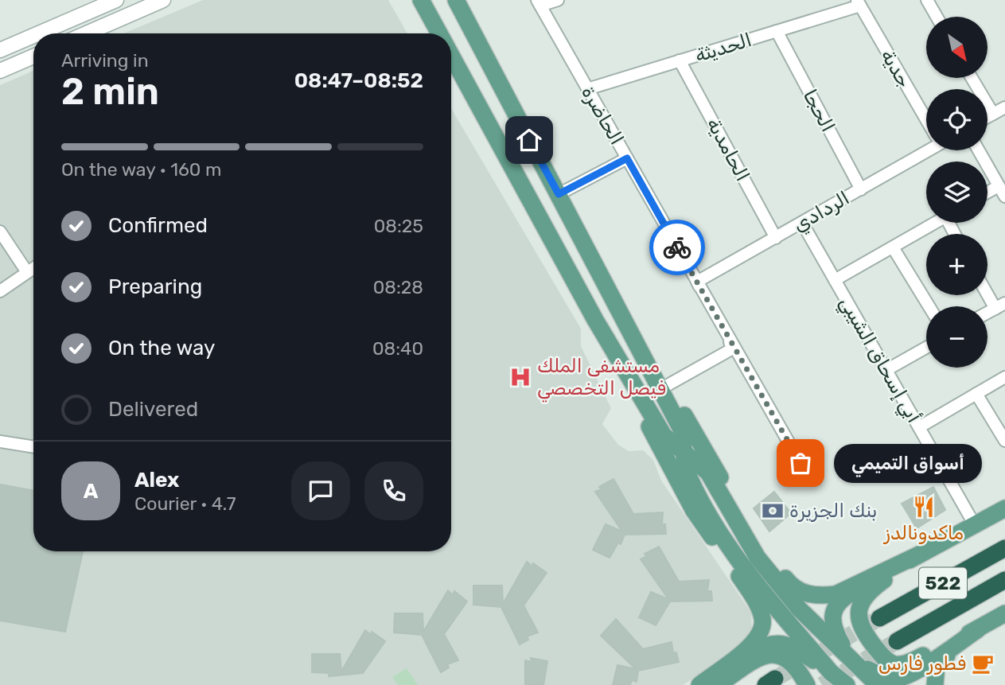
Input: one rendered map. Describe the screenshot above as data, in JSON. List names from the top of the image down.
{
  "streets": {
    "highway": ["522"],
    "street": [
      "الحديثة",
      "جدية",
      "الحجا",
      "الحاضرة",
      "الحامدية",
      "الردادي",
      "أبي إسحاق الشيبي"
    ]
  },
  "crossings": [
    ["الحديثة", "جدية"],
    ["الحديثة", "الحجا"],
    ["الحديثة", "الحاضرة"],
    ["الحديثة", "الحامدية"],
    ["الحجا", "الردادي"],
    ["الحاضرة", "الردادي"],
    ["الحامدية", "الردادي"],
    ["الردادي", "أبي إسحاق الشيبي"]
  ],
  "places": {
    "hospital": ["مستشفى الملك فيصل التخصصي"],
    "other": ["أسواق التميمي"],
    "restaurant": ["ماكدونالدز"],
    "bank": ["بنك الجزيرة"],
    "cafe": ["فطور فارس"]
  },
  "north": "bottom right",
  "page": {
    "map_buttons": ["+", "−"],
    "heading": ["2 min", "Arriving in", "08:47–08:52"],
    "panel": ["Alex", "Courier · 4.7"],
    "bar": "On the way · 160 m",
    "list": [
      ["Confirmed", "08:25"],
      ["Preparing", "08:28"],
      ["On the way", "08:40"],
      "Delivered"
    ],
    "bubble": "أسواق التميمي",
    "round": "A"
  }
}
